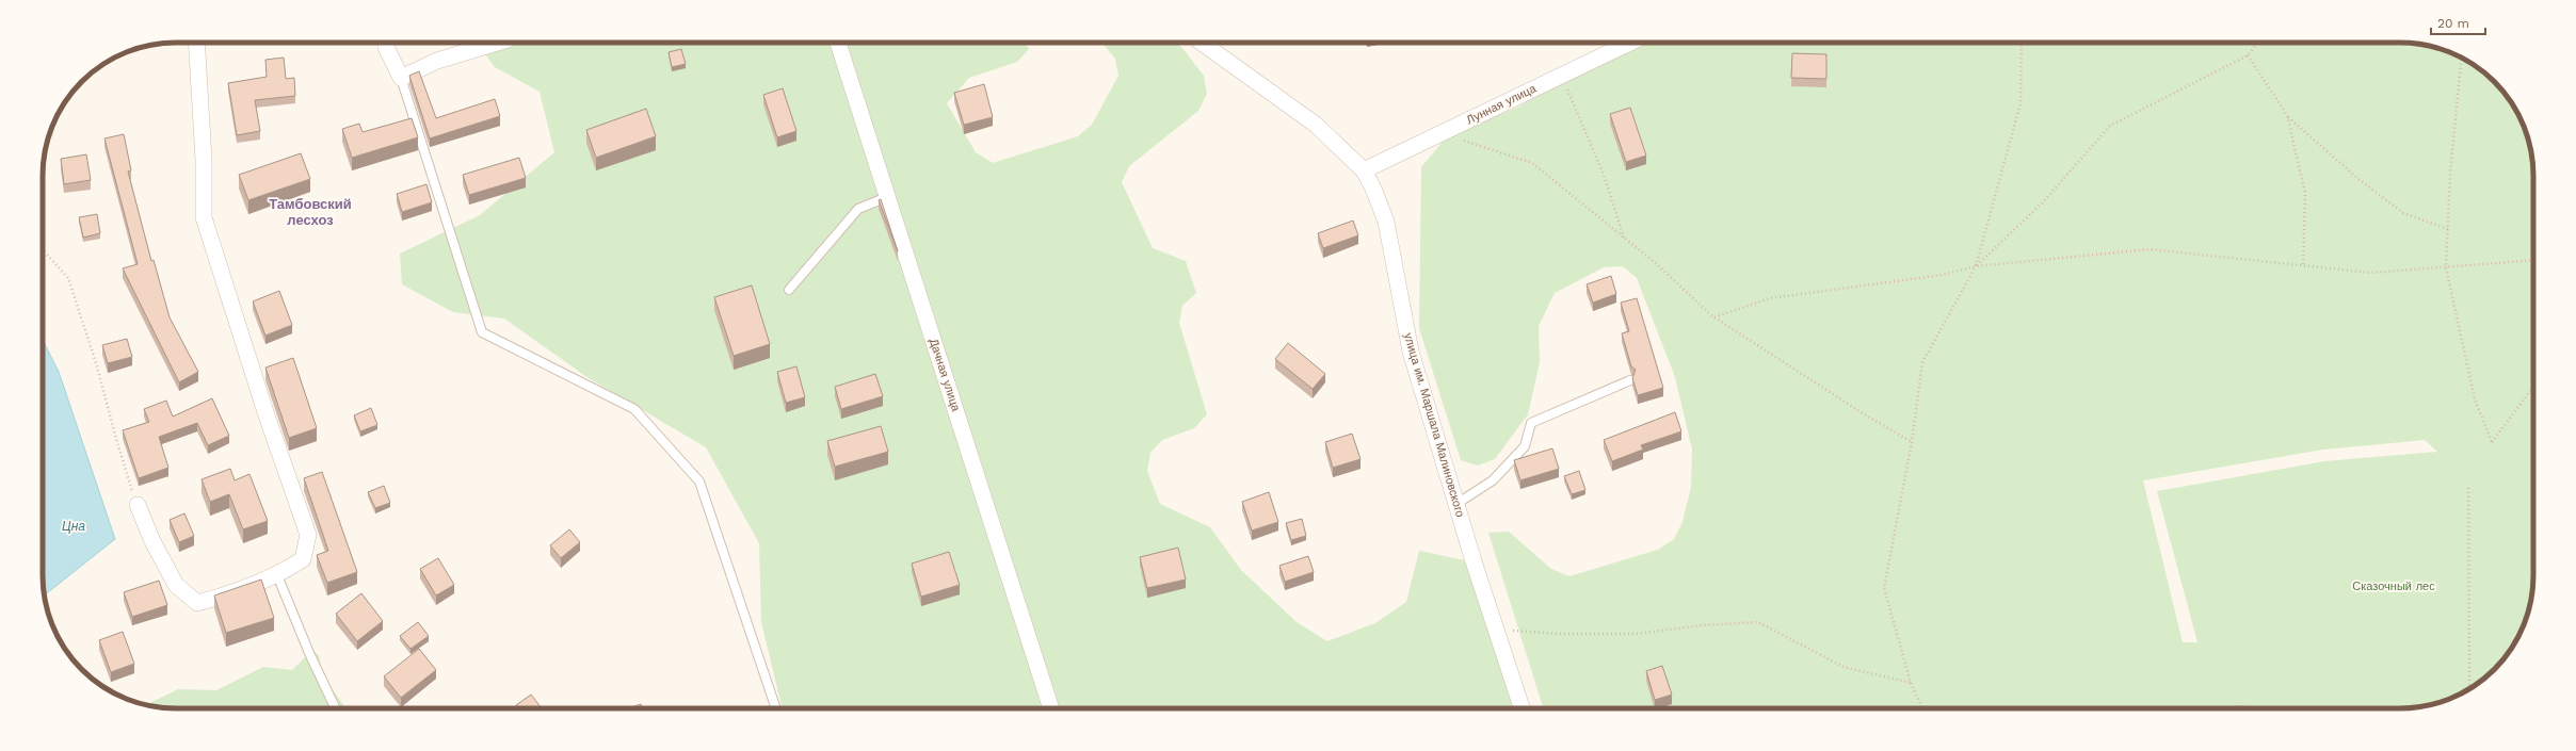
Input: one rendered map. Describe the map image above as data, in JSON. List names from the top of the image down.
{
  "streets": {
    "street": ["Лунная улица", "Дачная улица", "улица им. Маршала Малиновского"]
  },
  "crossings": [
    ["Лунная улица", "улица им. Маршала Малиновского"]
  ],
  "districts": ["Тамбовский лесхоз"],
  "water": ["Цна"],
  "parks": ["Сказочный лес"],
  "scale_bar": "20 m"
}
